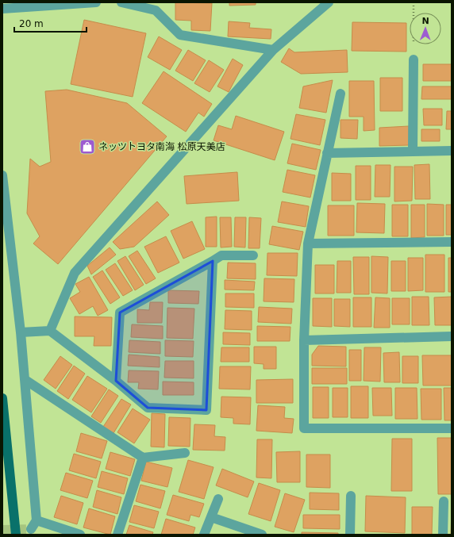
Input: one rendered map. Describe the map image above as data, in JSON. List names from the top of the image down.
{
  "places": {
    "shop": ["ネッツトヨタ南海 松原天美店"]
  },
  "scale_bar": "20 m",
  "north": "top"
}
